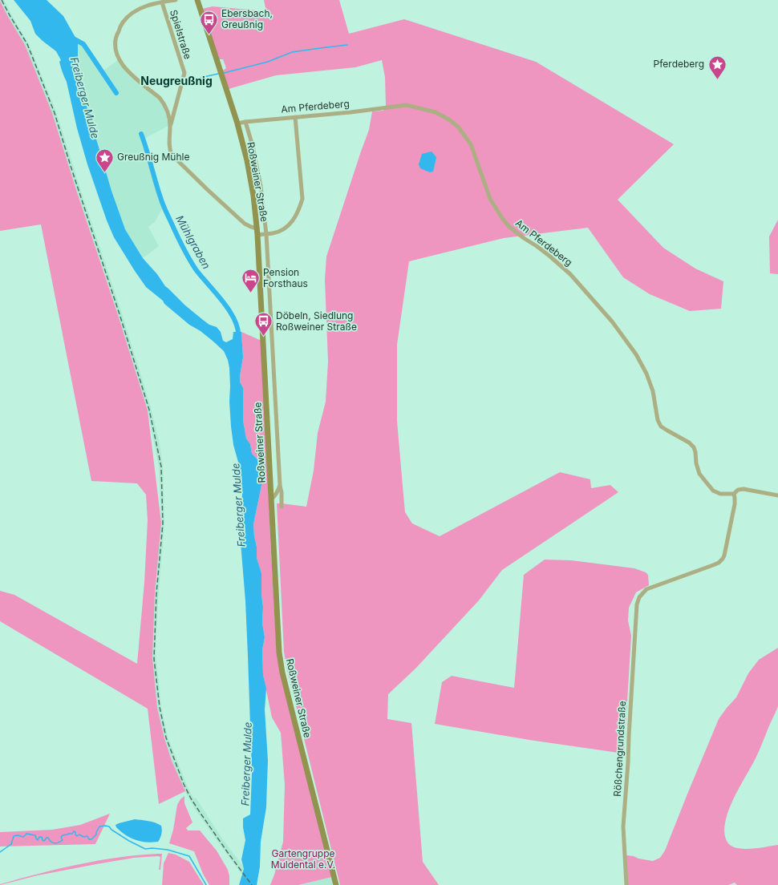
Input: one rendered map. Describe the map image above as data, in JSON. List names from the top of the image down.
{
  "streets": {
    "main road": ["Roßweiner Straße"],
    "street": ["Spielstraße", "Am Pferdeberg", "Rößchengrundstraße"]
  },
  "crossings": [
    ["Am Pferdeberg", "Roßweiner Straße"],
    ["Am Pferdeberg", "Rößchengrundstraße"]
  ],
  "districts": ["Neugreußnig"],
  "water": ["Freiberger Mulde", "Mühlgraben"],
  "parks": ["Gartengruppe Muldental e.V."],
  "places": {
    "bus stop": ["Ebersbach, Greußnig", "Döbeln, Siedlung Roßweiner Straße"],
    "place": ["Pferdeberg", "Greußnig Mühle"],
    "hotel": ["Pension Forsthaus"]
  }
}
